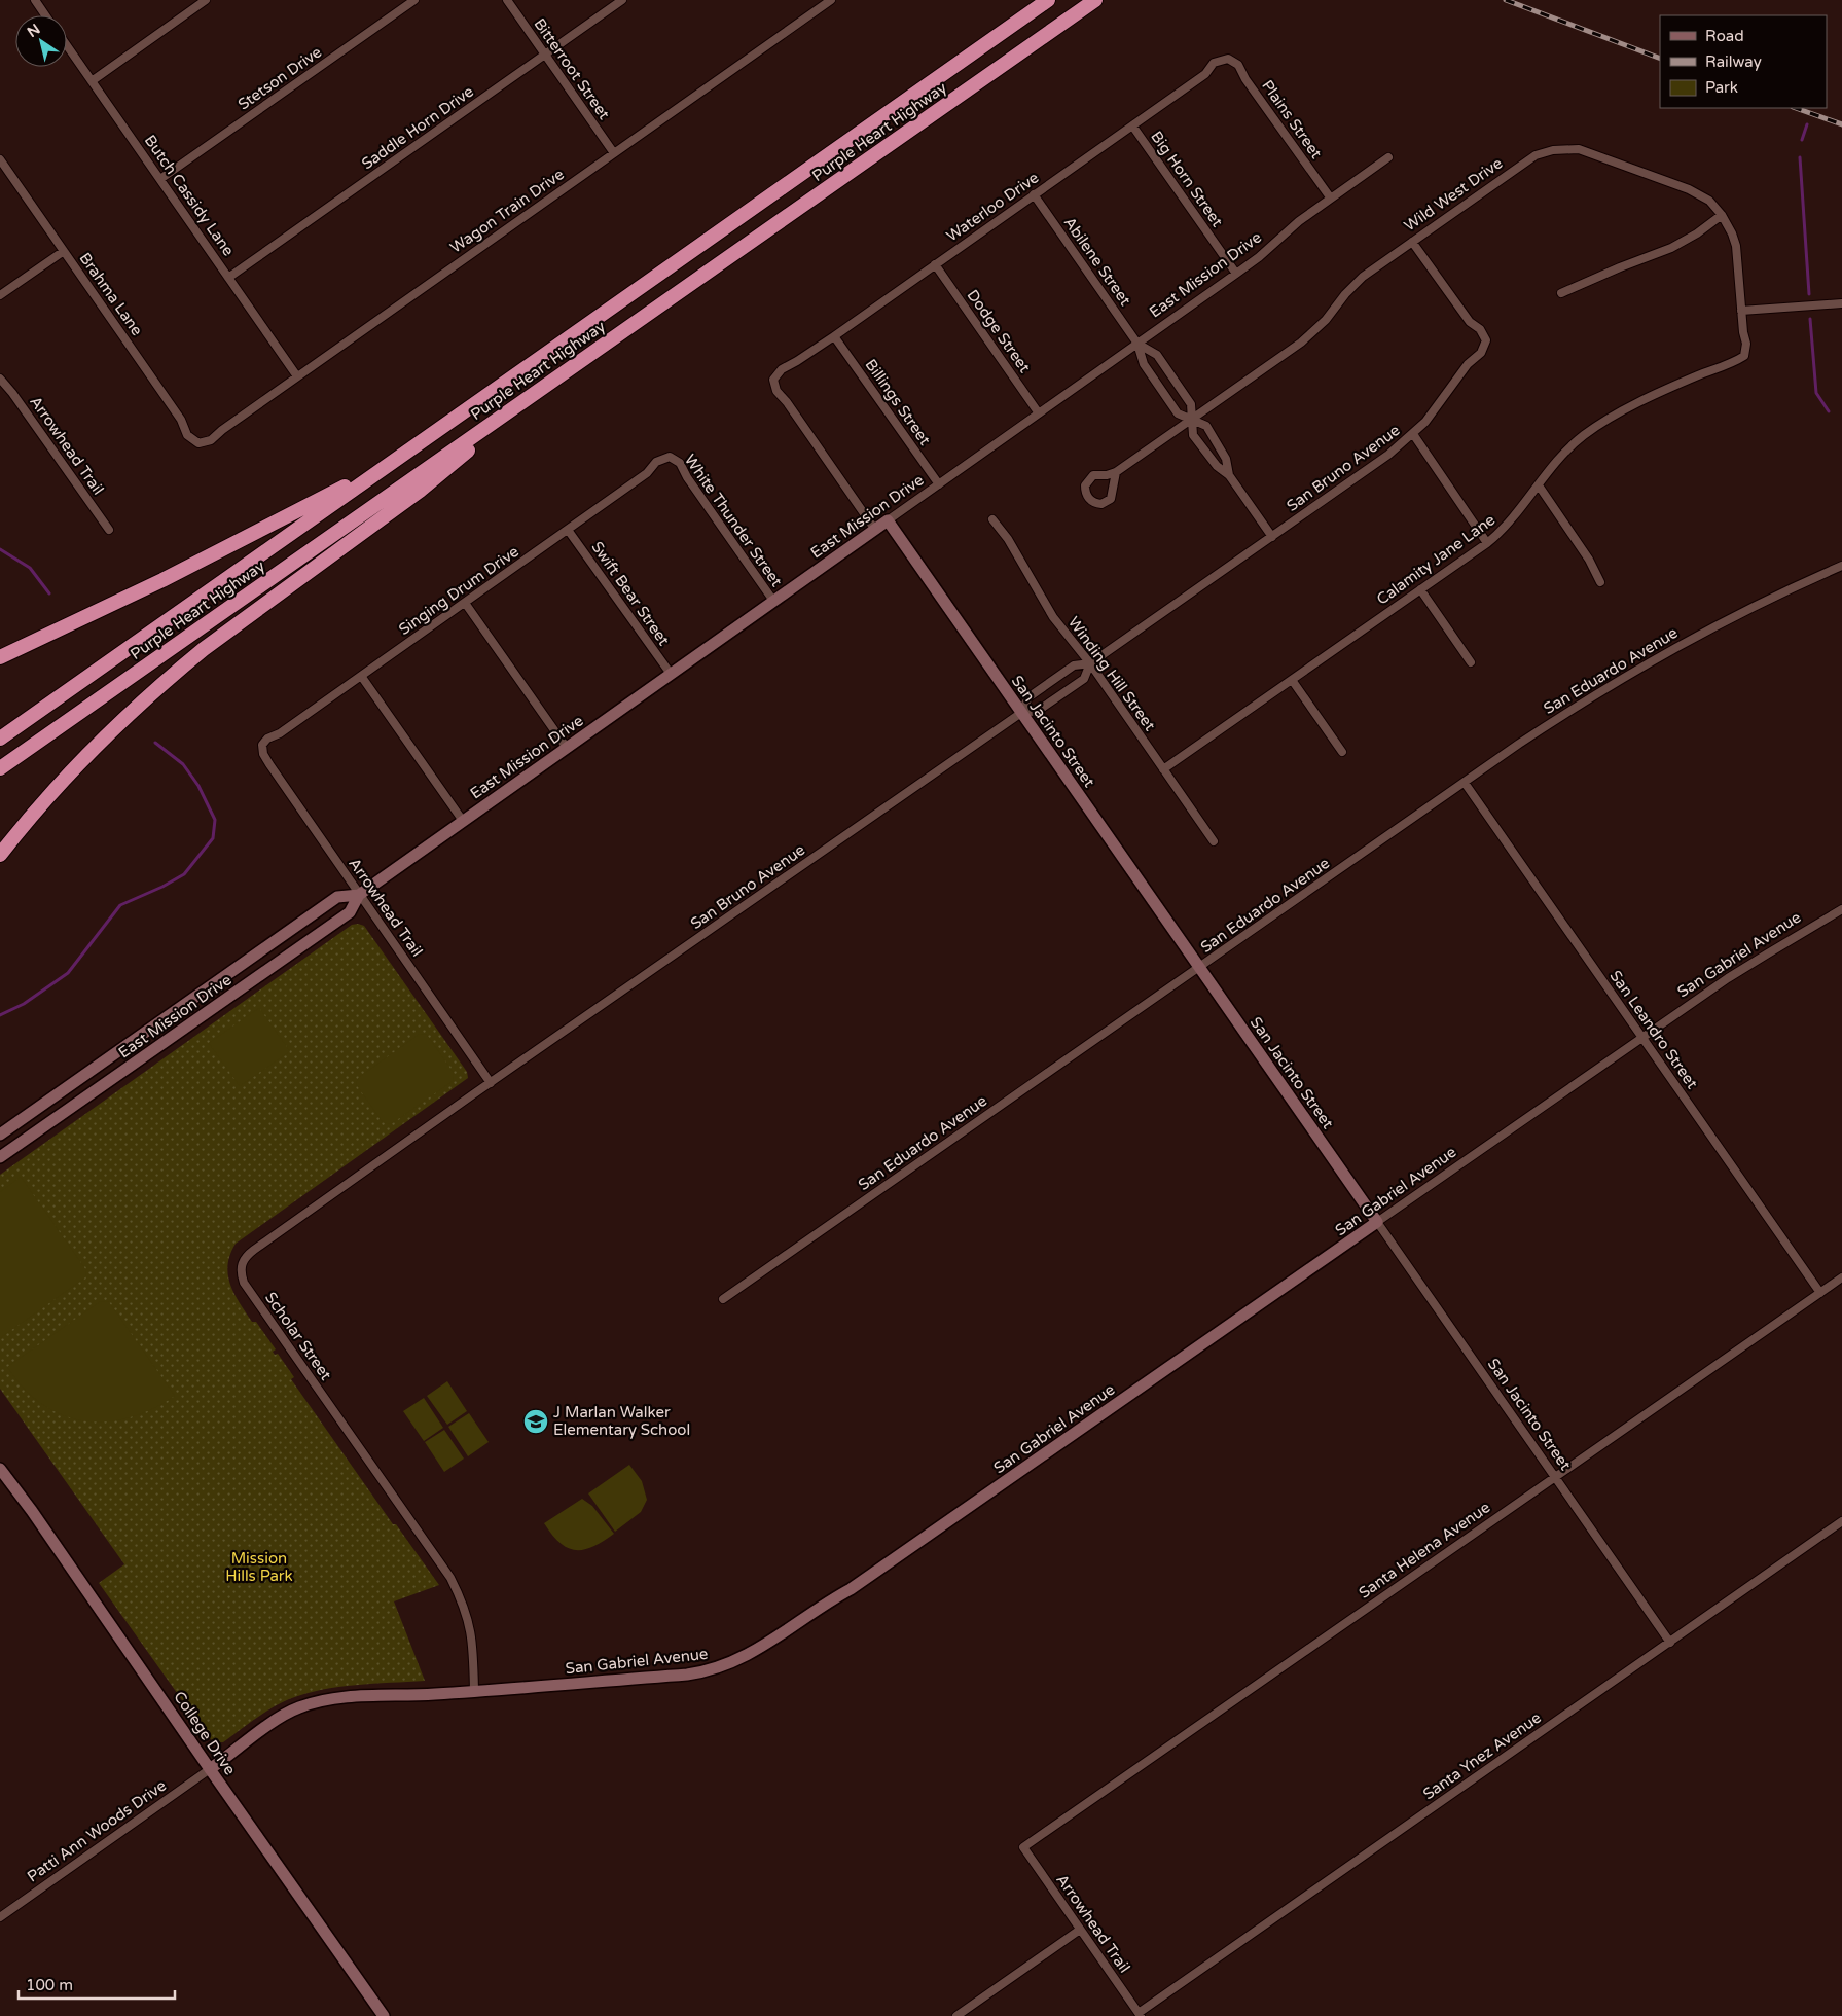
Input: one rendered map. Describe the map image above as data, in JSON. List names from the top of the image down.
{
  "streets": {
    "highway": ["Purple Heart Highway"],
    "street": [
      "Bitterroot Street",
      "Stetson Drive",
      "Plains Street",
      "Saddle Horn Drive",
      "Big Horn Street",
      "Wild West Drive",
      "Butch Cassidy Lane",
      "Waterloo Drive",
      "Wagon Train Drive",
      "Abilene Street",
      "East Mission Drive",
      "Brahma Lane",
      "Dodge Street",
      "Billings Street",
      "Arrowhead Trail",
      "San Bruno Avenue",
      "White Thunder Street",
      "Calamity Jane Lane",
      "Singing Drum Drive",
      "Swift Bear Street",
      "San Eduardo Avenue",
      "Winding Hill Street",
      "San Jacinto Street",
      "San Gabriel Avenue",
      "San Leandro Street",
      "Scholar Street",
      "Santa Helena Avenue",
      "College Drive",
      "Santa Ynez Avenue",
      "Patti Ann Woods Drive"
    ]
  },
  "crossings": [
    ["Bitterroot Street", "Saddle Horn Drive"],
    ["Bitterroot Street", "Wagon Train Drive"],
    ["Stetson Drive", "Butch Cassidy Lane"],
    ["Plains Street", "Waterloo Drive"],
    ["Plains Street", "East Mission Drive"],
    ["Saddle Horn Drive", "Butch Cassidy Lane"],
    ["Big Horn Street", "Waterloo Drive"],
    ["Big Horn Street", "East Mission Drive"],
    ["Wild West Drive", "Abilene Street"],
    ["Wild West Drive", "San Bruno Avenue"],
    ["Wild West Drive", "Calamity Jane Lane"],
    ["Butch Cassidy Lane", "Wagon Train Drive"],
    ["Waterloo Drive", "Abilene Street"],
    ["Waterloo Drive", "East Mission Drive"],
    ["Waterloo Drive", "Dodge Street"],
    ["Waterloo Drive", "Billings Street"],
    ["Wagon Train Drive", "Brahma Lane"],
    ["Abilene Street", "East Mission Drive"],
    ["Abilene Street", "San Bruno Avenue"],
    ["East Mission Drive", "Dodge Street"],
    ["East Mission Drive", "Billings Street"],
    ["East Mission Drive", "Arrowhead Trail"],
    ["East Mission Drive", "White Thunder Street"],
    ["East Mission Drive", "Swift Bear Street"],
    ["East Mission Drive", "San Jacinto Street"],
    ["Arrowhead Trail", "San Bruno Avenue"],
    ["Arrowhead Trail", "Singing Drum Drive"],
    ["Arrowhead Trail", "Scholar Street"],
    ["Arrowhead Trail", "Santa Helena Avenue"],
    ["Arrowhead Trail", "Santa Ynez Avenue"],
    ["San Bruno Avenue", "Winding Hill Street"],
    ["San Bruno Avenue", "San Jacinto Street"],
    ["San Bruno Avenue", "Scholar Street"],
    ["White Thunder Street", "Singing Drum Drive"],
    ["Calamity Jane Lane", "Winding Hill Street"],
    ["Singing Drum Drive", "Swift Bear Street"],
    ["San Eduardo Avenue", "San Jacinto Street"],
    ["San Eduardo Avenue", "San Leandro Street"],
    ["San Jacinto Street", "San Gabriel Avenue"],
    ["San Jacinto Street", "Santa Helena Avenue"],
    ["San Jacinto Street", "Santa Ynez Avenue"],
    ["San Gabriel Avenue", "San Leandro Street"],
    ["San Gabriel Avenue", "Scholar Street"],
    ["San Gabriel Avenue", "College Drive"],
    ["San Gabriel Avenue", "Patti Ann Woods Drive"],
    ["San Leandro Street", "Santa Helena Avenue"],
    ["College Drive", "Patti Ann Woods Drive"]
  ],
  "parks": ["Mission Hills Park"],
  "places": {
    "school or university": ["J Marlan Walker Elementary School"]
  },
  "legend": ["Road", "Railway", "Park"],
  "scale_bar": "100 m",
  "north": "top left"
}
